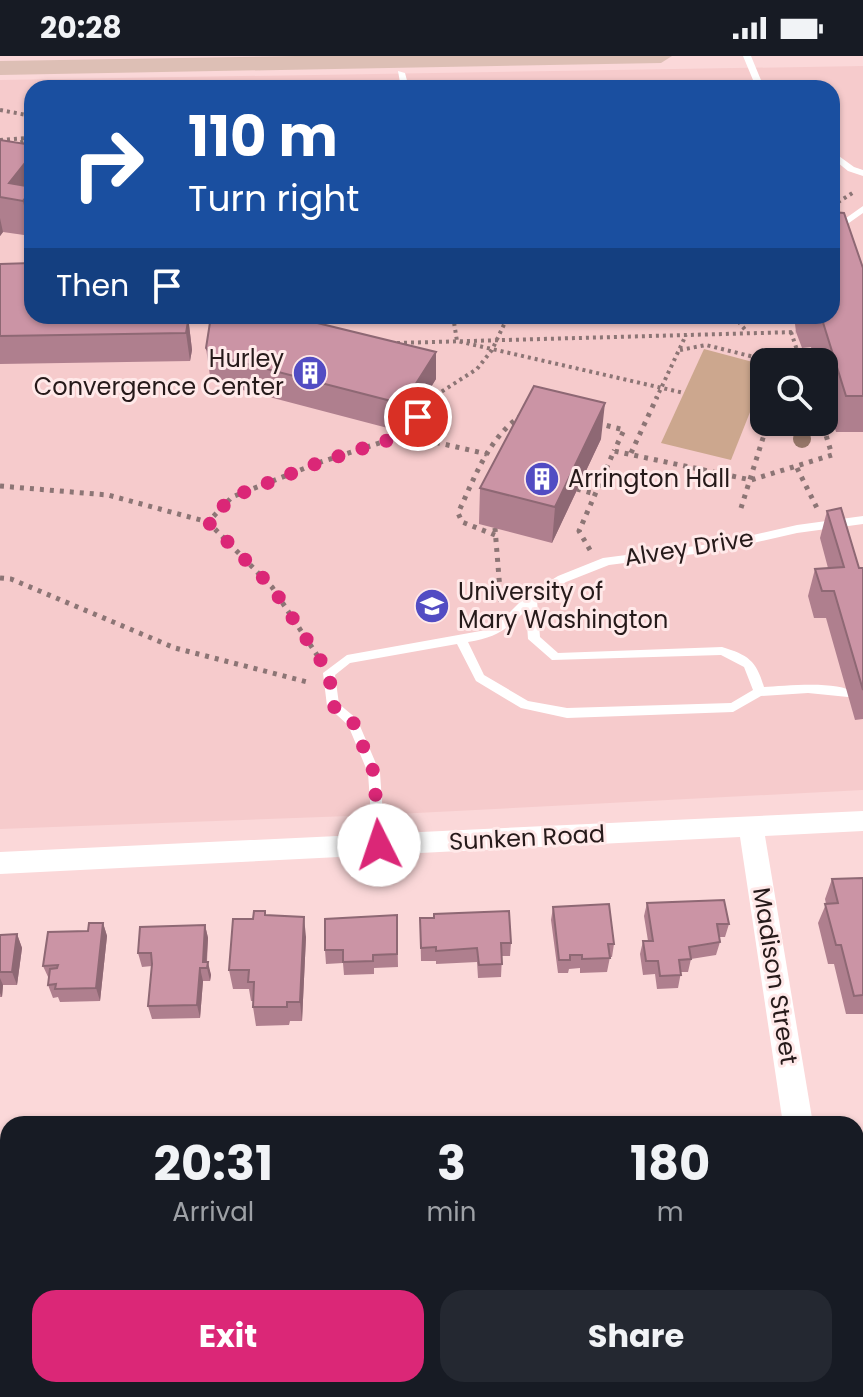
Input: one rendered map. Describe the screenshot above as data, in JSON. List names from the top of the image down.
{
  "streets": {
    "street": ["Sunken Road", "Madison Street"],
    "lane": ["Alvey Drive"]
  },
  "crossings": [
    ["Sunken Road", "Madison Street"]
  ],
  "places": {
    "building": ["Hurley Convergence Center", "Arrington Hall"],
    "school or university": ["University of Mary Washington"]
  },
  "page": {
    "status": "20:28",
    "turn": ["110 m", "Turn right"],
    "then": "Then",
    "eta": [
      "20:31",
      "Arrival",
      "3",
      "min",
      "180",
      "m"
    ],
    "buttons": ["Exit", "Share"]
  }
}
